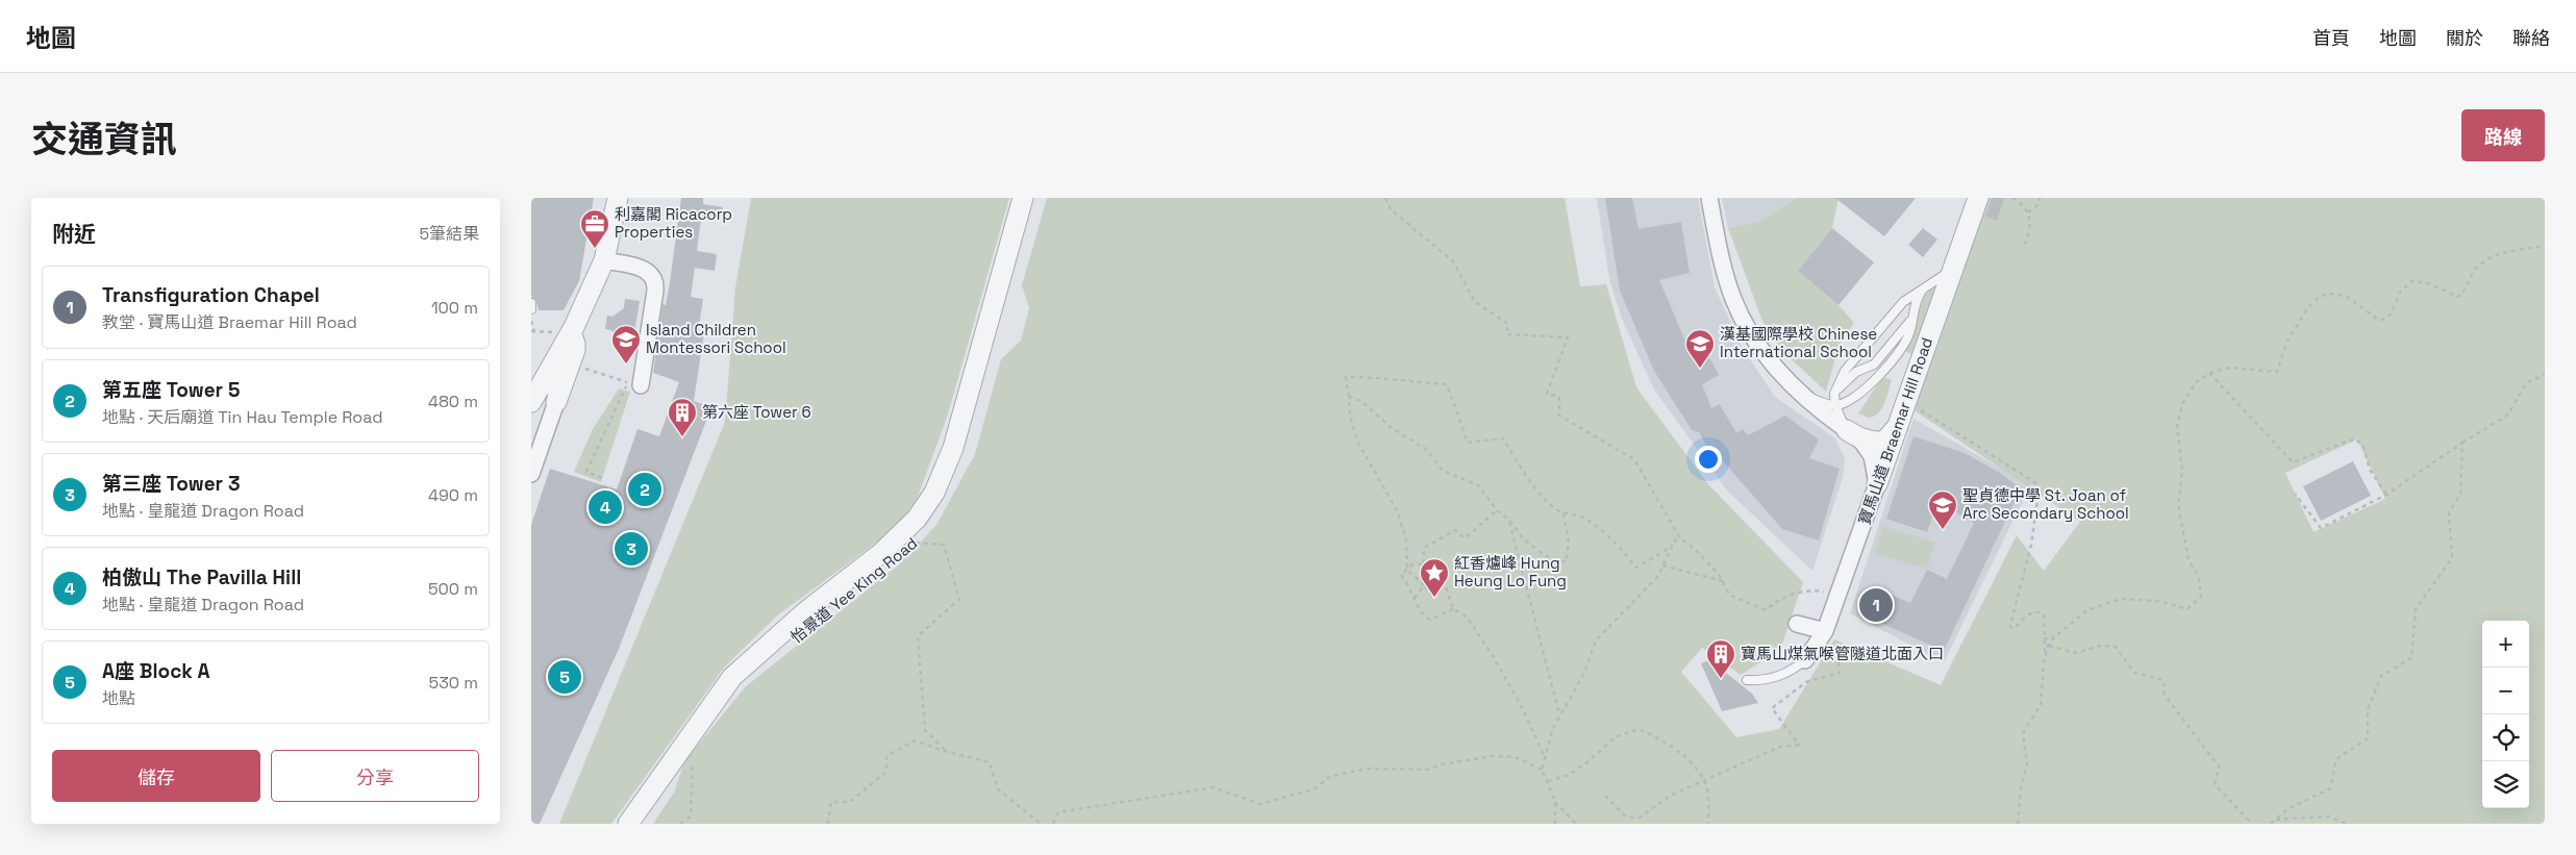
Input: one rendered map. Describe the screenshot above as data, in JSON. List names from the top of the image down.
{
  "streets": {
    "street": ["寶馬山道 Braemar Hill Road", "怡景道 Yee King Road"]
  },
  "places": {
    "office": ["利嘉閣 Ricacorp Properties"],
    "school or university": ["Island Children Montessori School", "漢基國際學校 Chinese International School", "聖貞德中學 St. Joan of Arc Secondary School"],
    "building": ["第六座 Tower 6", "寶馬山煤氣喉管隧道北面入口"],
    "place": ["紅香爐峰 Hung Heung Lo Fung"]
  },
  "page": {
    "header": "地圖",
    "nav": [
      "首頁",
      "地圖",
      "關於",
      "聯絡"
    ],
    "title": "交通資訊",
    "buttons": [
      "路線",
      ["儲存", "分享"]
    ],
    "heading": ["附近", "5筆結果"],
    "list": [
      {
        "mark": "1",
        "name": "Transfiguration Chapel",
        "note": "教堂 · 寶馬山道 Braemar Hill Road",
        "value": "100 m"
      },
      {
        "mark": "2",
        "name": "第五座 Tower 5",
        "note": "地點 · 天后廟道 Tin Hau Temple Road",
        "value": "480 m"
      },
      {
        "mark": "3",
        "name": "第三座 Tower 3",
        "note": "地點 · 皇龍道 Dragon Road",
        "value": "490 m"
      },
      {
        "mark": "4",
        "name": "柏傲山 The Pavilla Hill",
        "note": "地點 · 皇龍道 Dragon Road",
        "value": "500 m"
      },
      {
        "mark": "5",
        "name": "A座 Block A",
        "note": "地點",
        "value": "530 m"
      }
    ],
    "pins": [
      "2",
      "4",
      "3",
      "1",
      "5"
    ],
    "map_buttons": ["+", "−"]
  }
}
